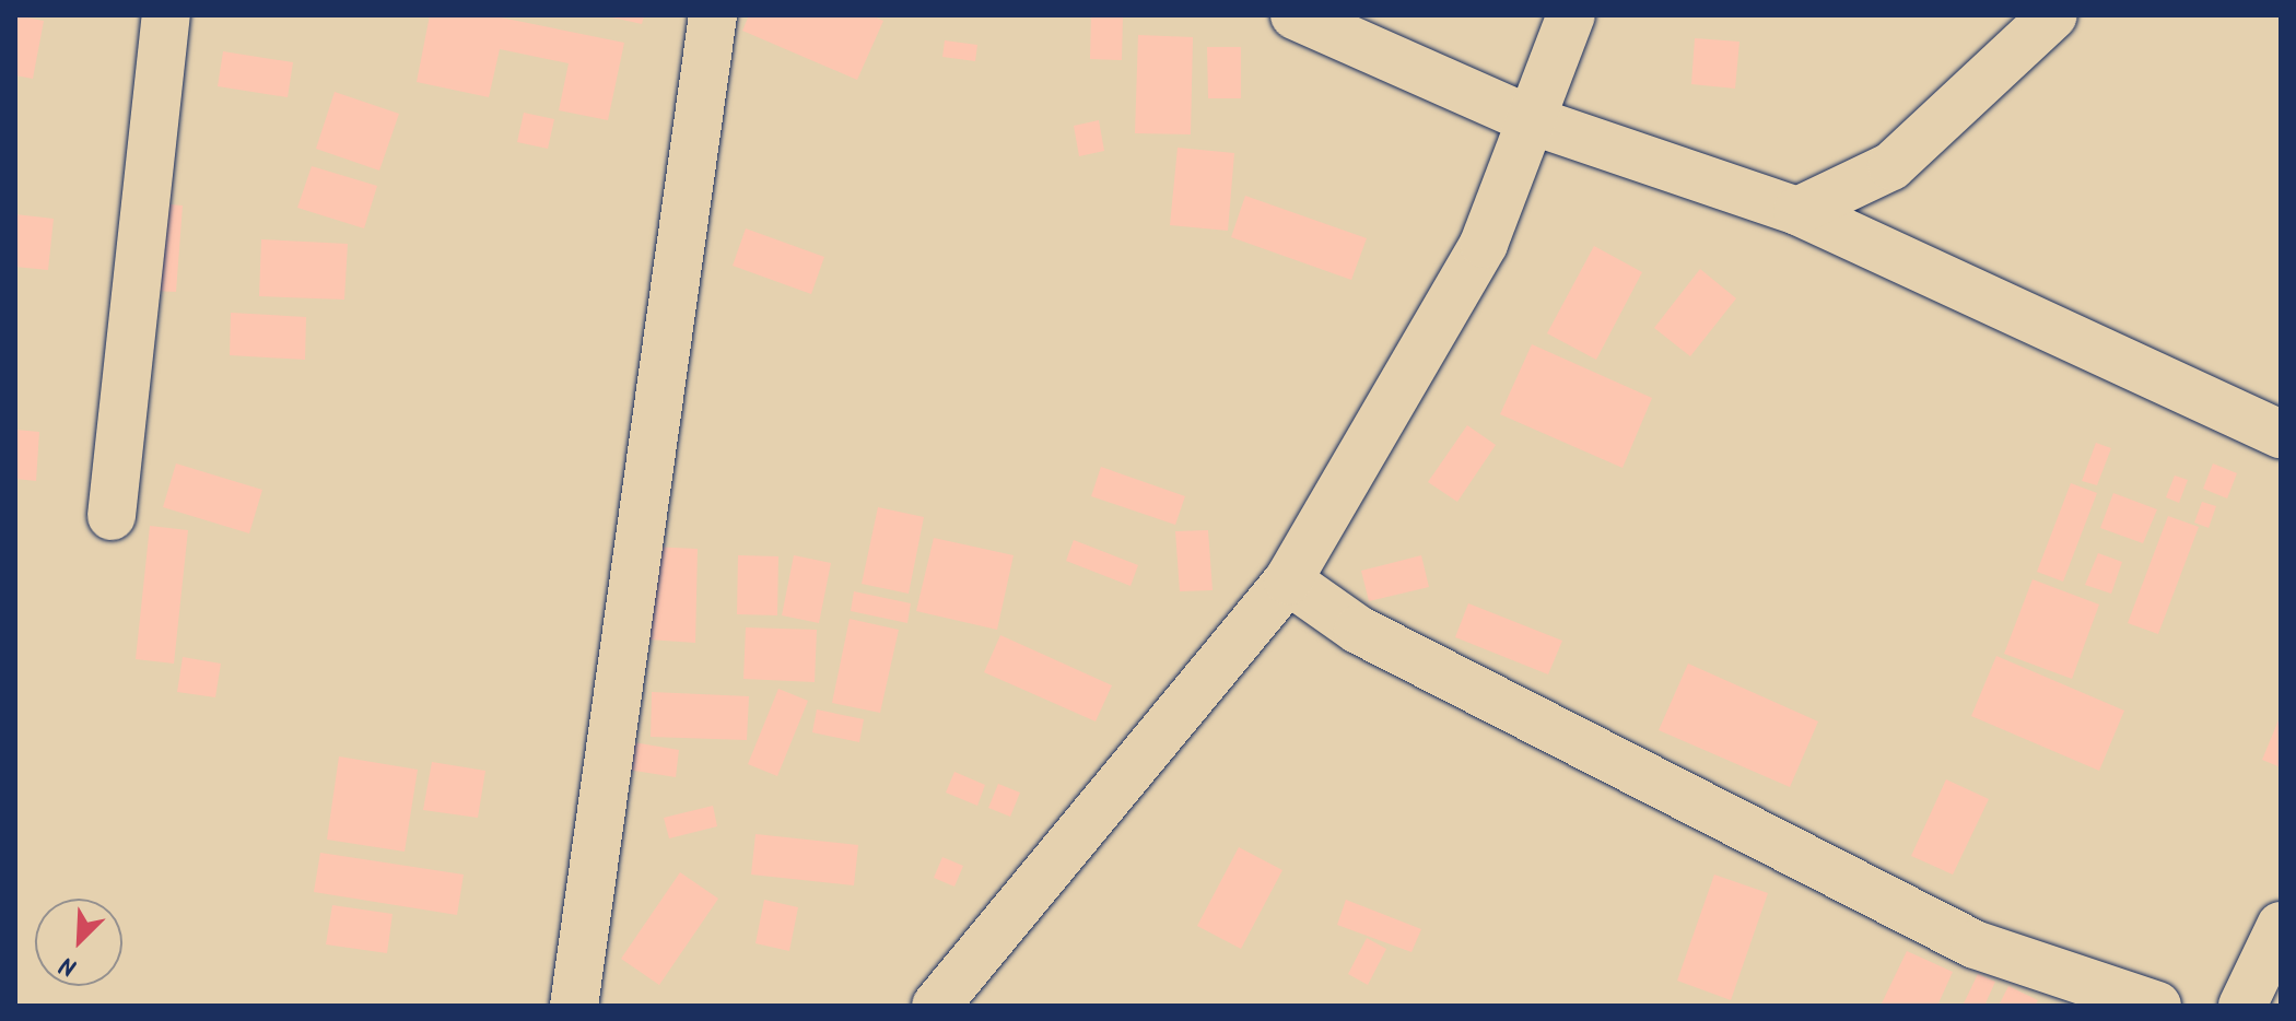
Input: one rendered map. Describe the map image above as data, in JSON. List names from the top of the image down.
{
  "north": "bottom left"
}
